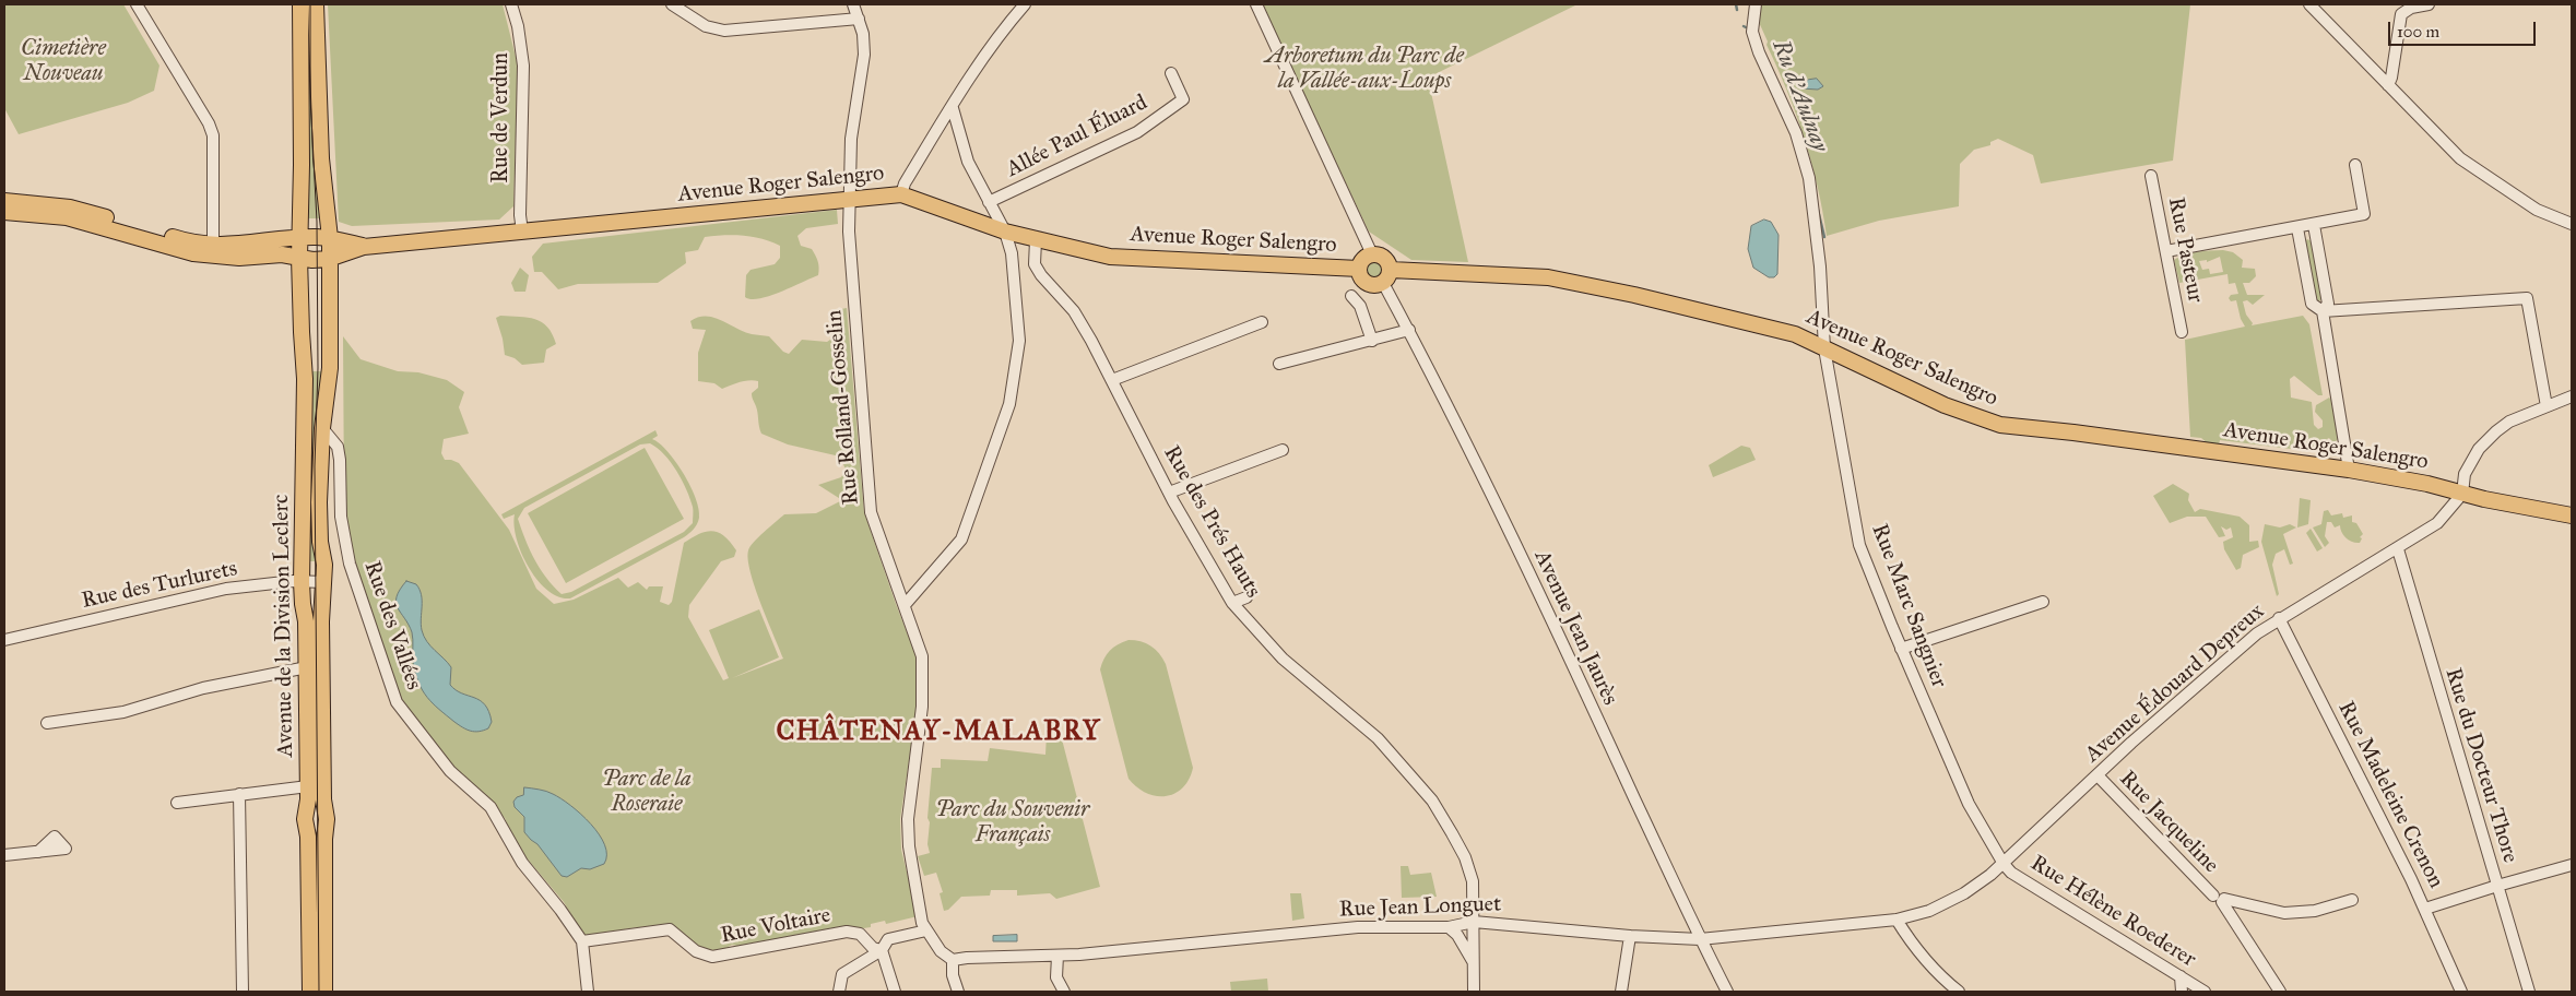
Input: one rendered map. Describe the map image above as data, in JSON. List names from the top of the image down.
{
  "streets": {
    "main road": ["Avenue Roger Salengro", "Avenue de la Division Leclerc"],
    "street": [
      "Rue de Verdun",
      "Allée Paul Éluard",
      "Rue Pasteur",
      "Rue Rolland-Gosselin",
      "Rue des Prés Hauts",
      "Rue des Turlurets",
      "Rue Marc Sangnier",
      "Rue des Vallées",
      "Avenue Jean Jaurès",
      "Avenue Édouard Depreux",
      "Rue du Docteur Thore",
      "Rue Madeleine Crenon",
      "Rue Jacqueline",
      "Rue Jean Longuet",
      "Rue Hélène Roederer",
      "Rue Voltaire"
    ]
  },
  "crossings": [
    ["Rue de Verdun", "Avenue Roger Salengro"],
    ["Avenue Roger Salengro", "Rue Rolland-Gosselin"],
    ["Avenue Roger Salengro", "Rue des Prés Hauts"],
    ["Avenue Roger Salengro", "Rue Marc Sangnier"],
    ["Avenue Roger Salengro", "Avenue de la Division Leclerc"],
    ["Avenue Roger Salengro", "Avenue Jean Jaurès"],
    ["Avenue Roger Salengro", "Avenue Édouard Depreux"],
    ["Rue Rolland-Gosselin", "Rue Jean Longuet"],
    ["Rue des Prés Hauts", "Rue Jean Longuet"],
    ["Rue des Turlurets", "Avenue de la Division Leclerc"],
    ["Rue Marc Sangnier", "Avenue Édouard Depreux"],
    ["Rue Marc Sangnier", "Rue Jean Longuet"],
    ["Rue Marc Sangnier", "Rue Hélène Roederer"],
    ["Avenue de la Division Leclerc", "Rue des Vallées"],
    ["Rue des Vallées", "Rue Voltaire"],
    ["Avenue Jean Jaurès", "Rue Jean Longuet"],
    ["Avenue Édouard Depreux", "Rue du Docteur Thore"],
    ["Avenue Édouard Depreux", "Rue Madeleine Crenon"],
    ["Avenue Édouard Depreux", "Rue Jacqueline"],
    ["Avenue Édouard Depreux", "Rue Jean Longuet"],
    ["Avenue Édouard Depreux", "Rue Hélène Roederer"],
    ["Rue Jean Longuet", "Rue Hélène Roederer"]
  ],
  "districts": ["CHÂTENAY-MALABRY"],
  "water": ["Ru d'Aulnay"],
  "parks": [
    "Cimetière Nouveau",
    "Arboretum du Parc de la Vallée-aux-Loups",
    "Parc de la Roseraie",
    "Parc du Souvenir Français"
  ],
  "scale_bar": "100 m"
}
